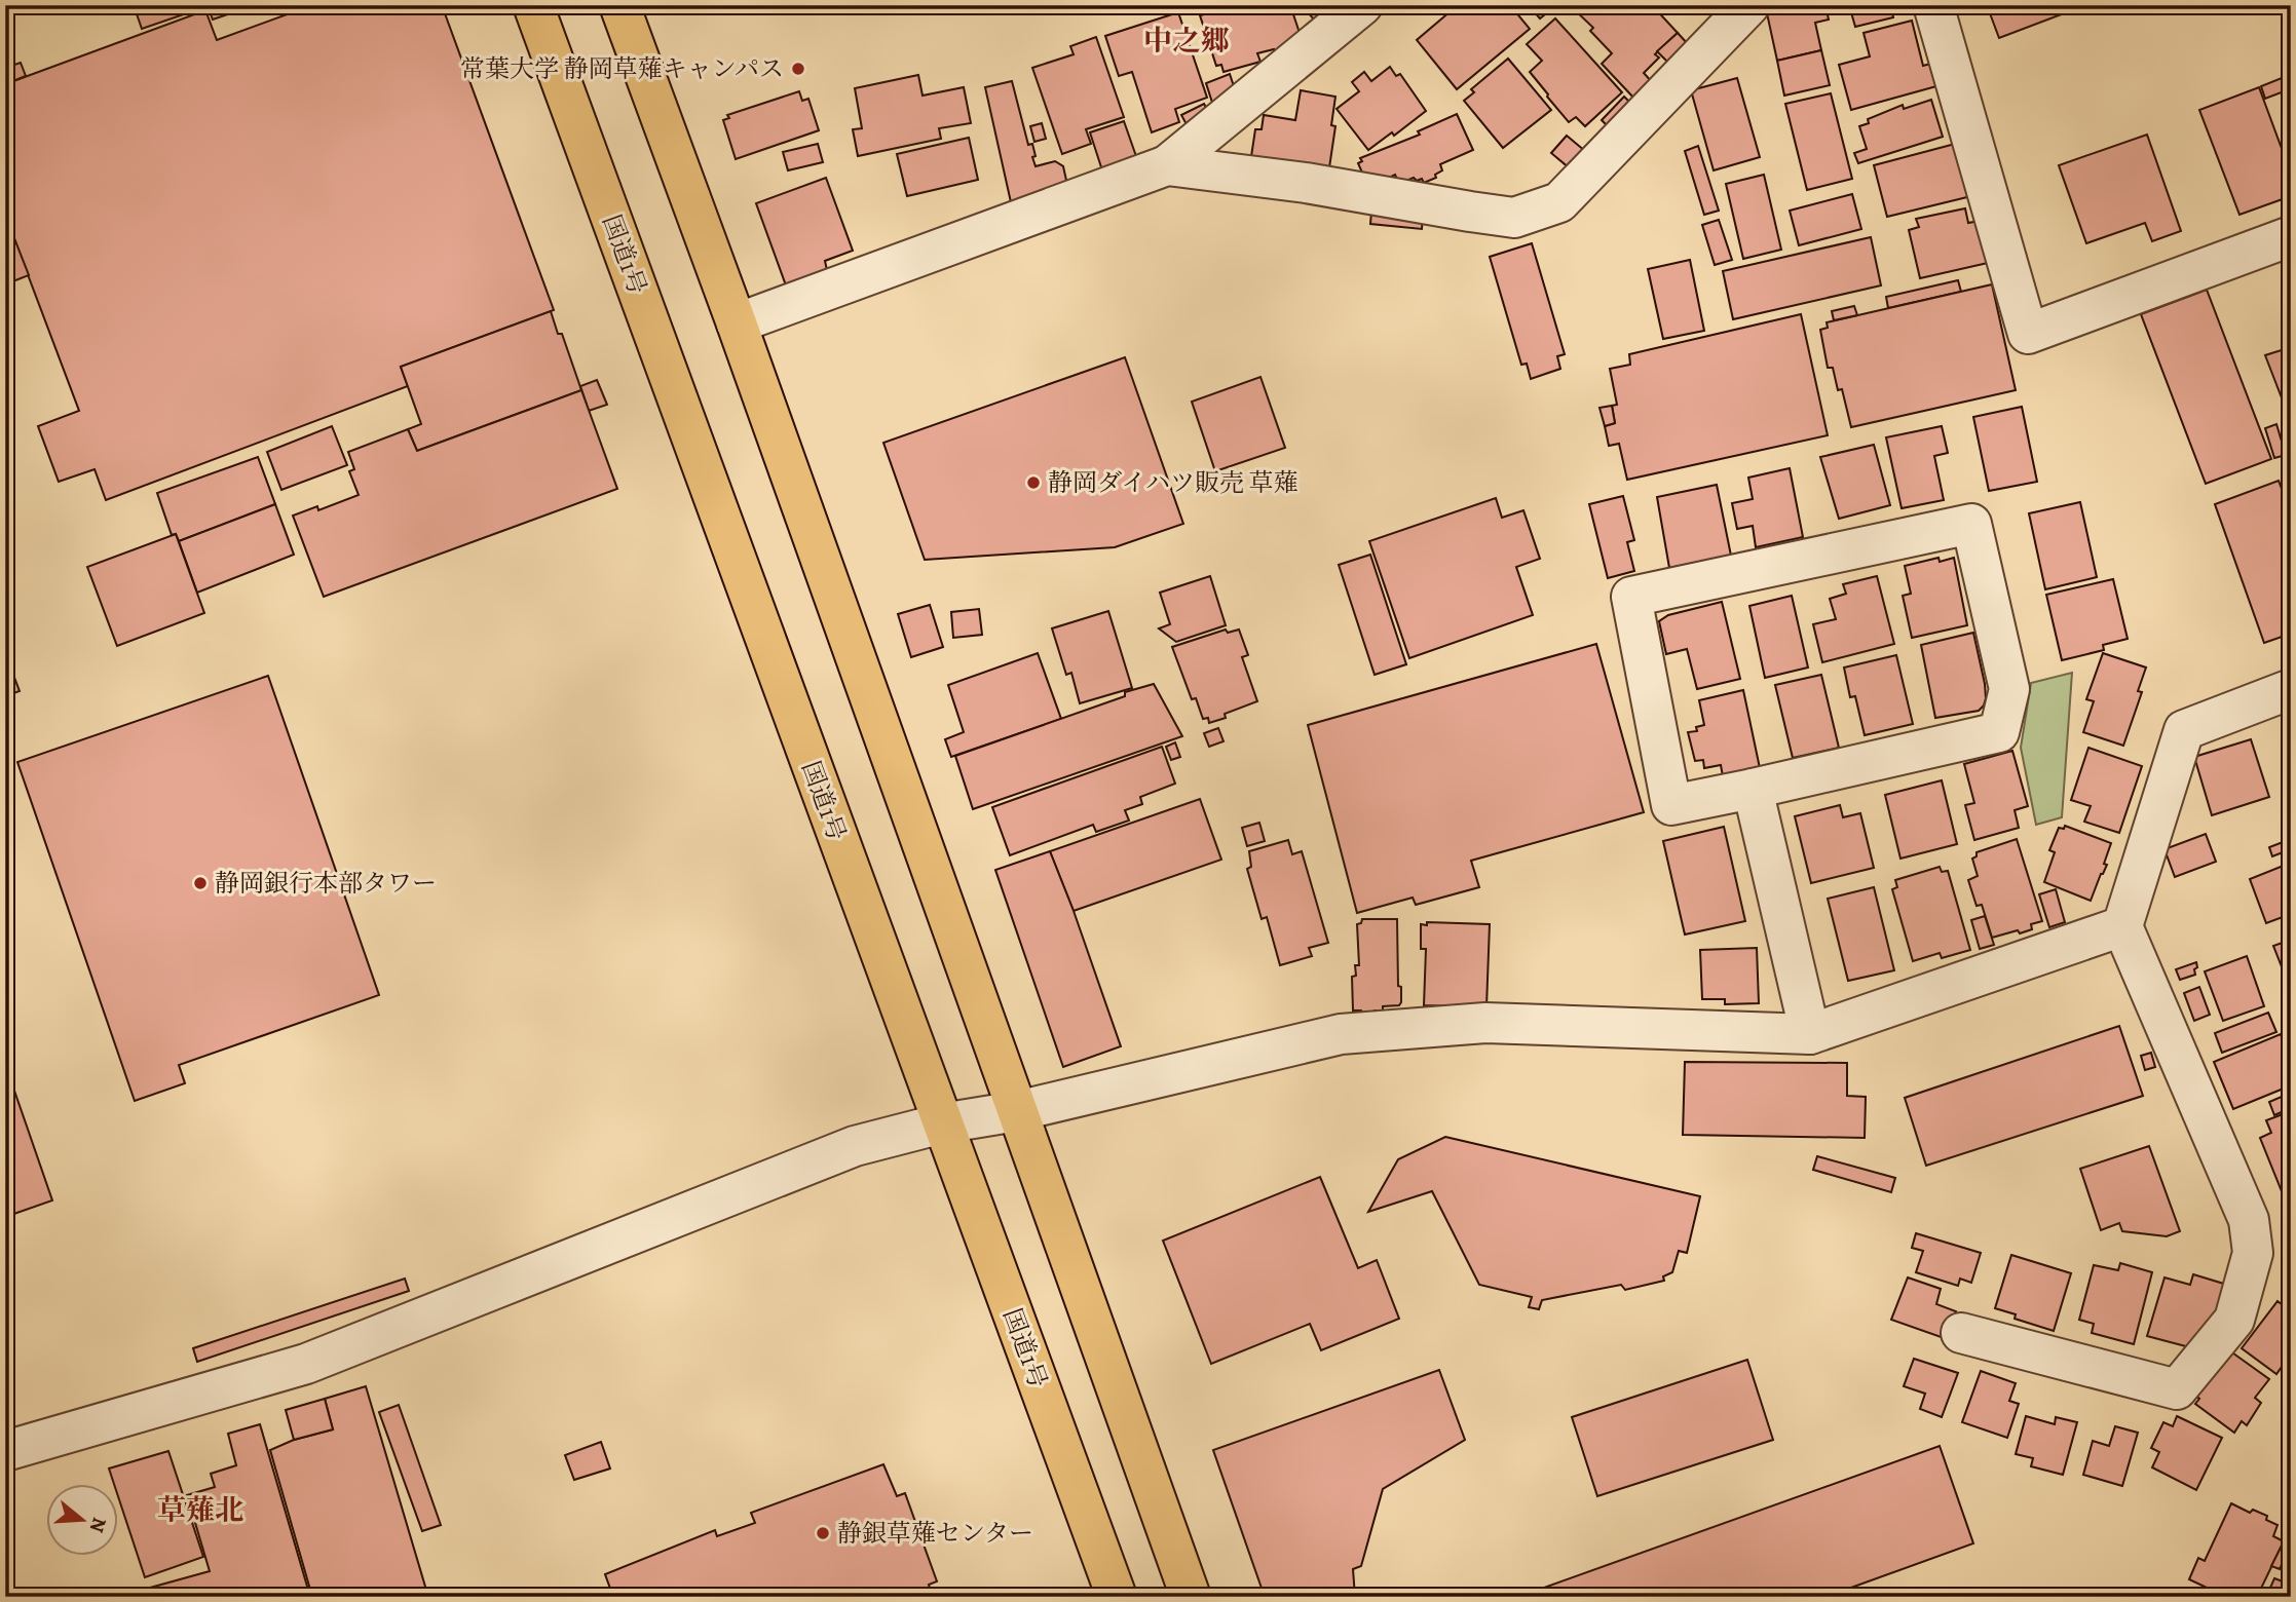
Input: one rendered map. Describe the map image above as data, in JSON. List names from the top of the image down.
{
  "streets": {
    "highway": ["国道1号"]
  },
  "districts": ["中之郷", "草薙北"],
  "places": [
    "常葉大学 静岡草薙キャンパス",
    "静岡ダイハツ販売 草薙",
    "静岡銀行本部タワー",
    "静銀草薙センター"
  ],
  "north": "right"
}
